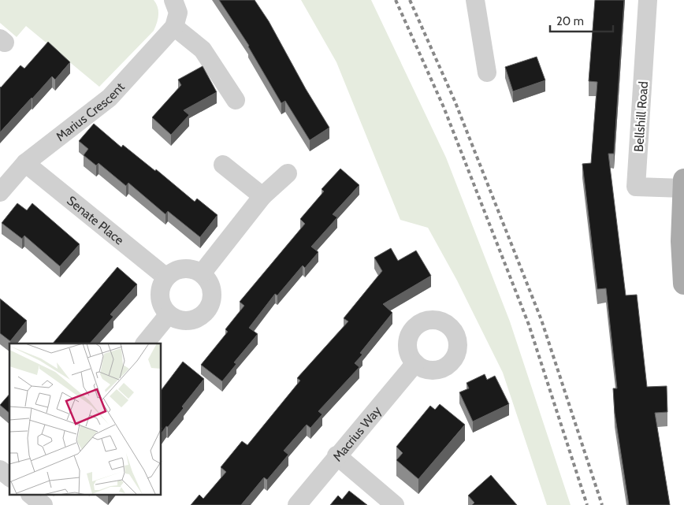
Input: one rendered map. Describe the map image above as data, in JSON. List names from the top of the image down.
{
  "streets": {
    "street": [
      "Marius Crescent",
      "Bellshill Road",
      "Senate Place",
      "Macrius Way"
    ]
  },
  "crossings": [
    ["Marius Crescent", "Senate Place"]
  ],
  "scale_bar": "20 m"
}
